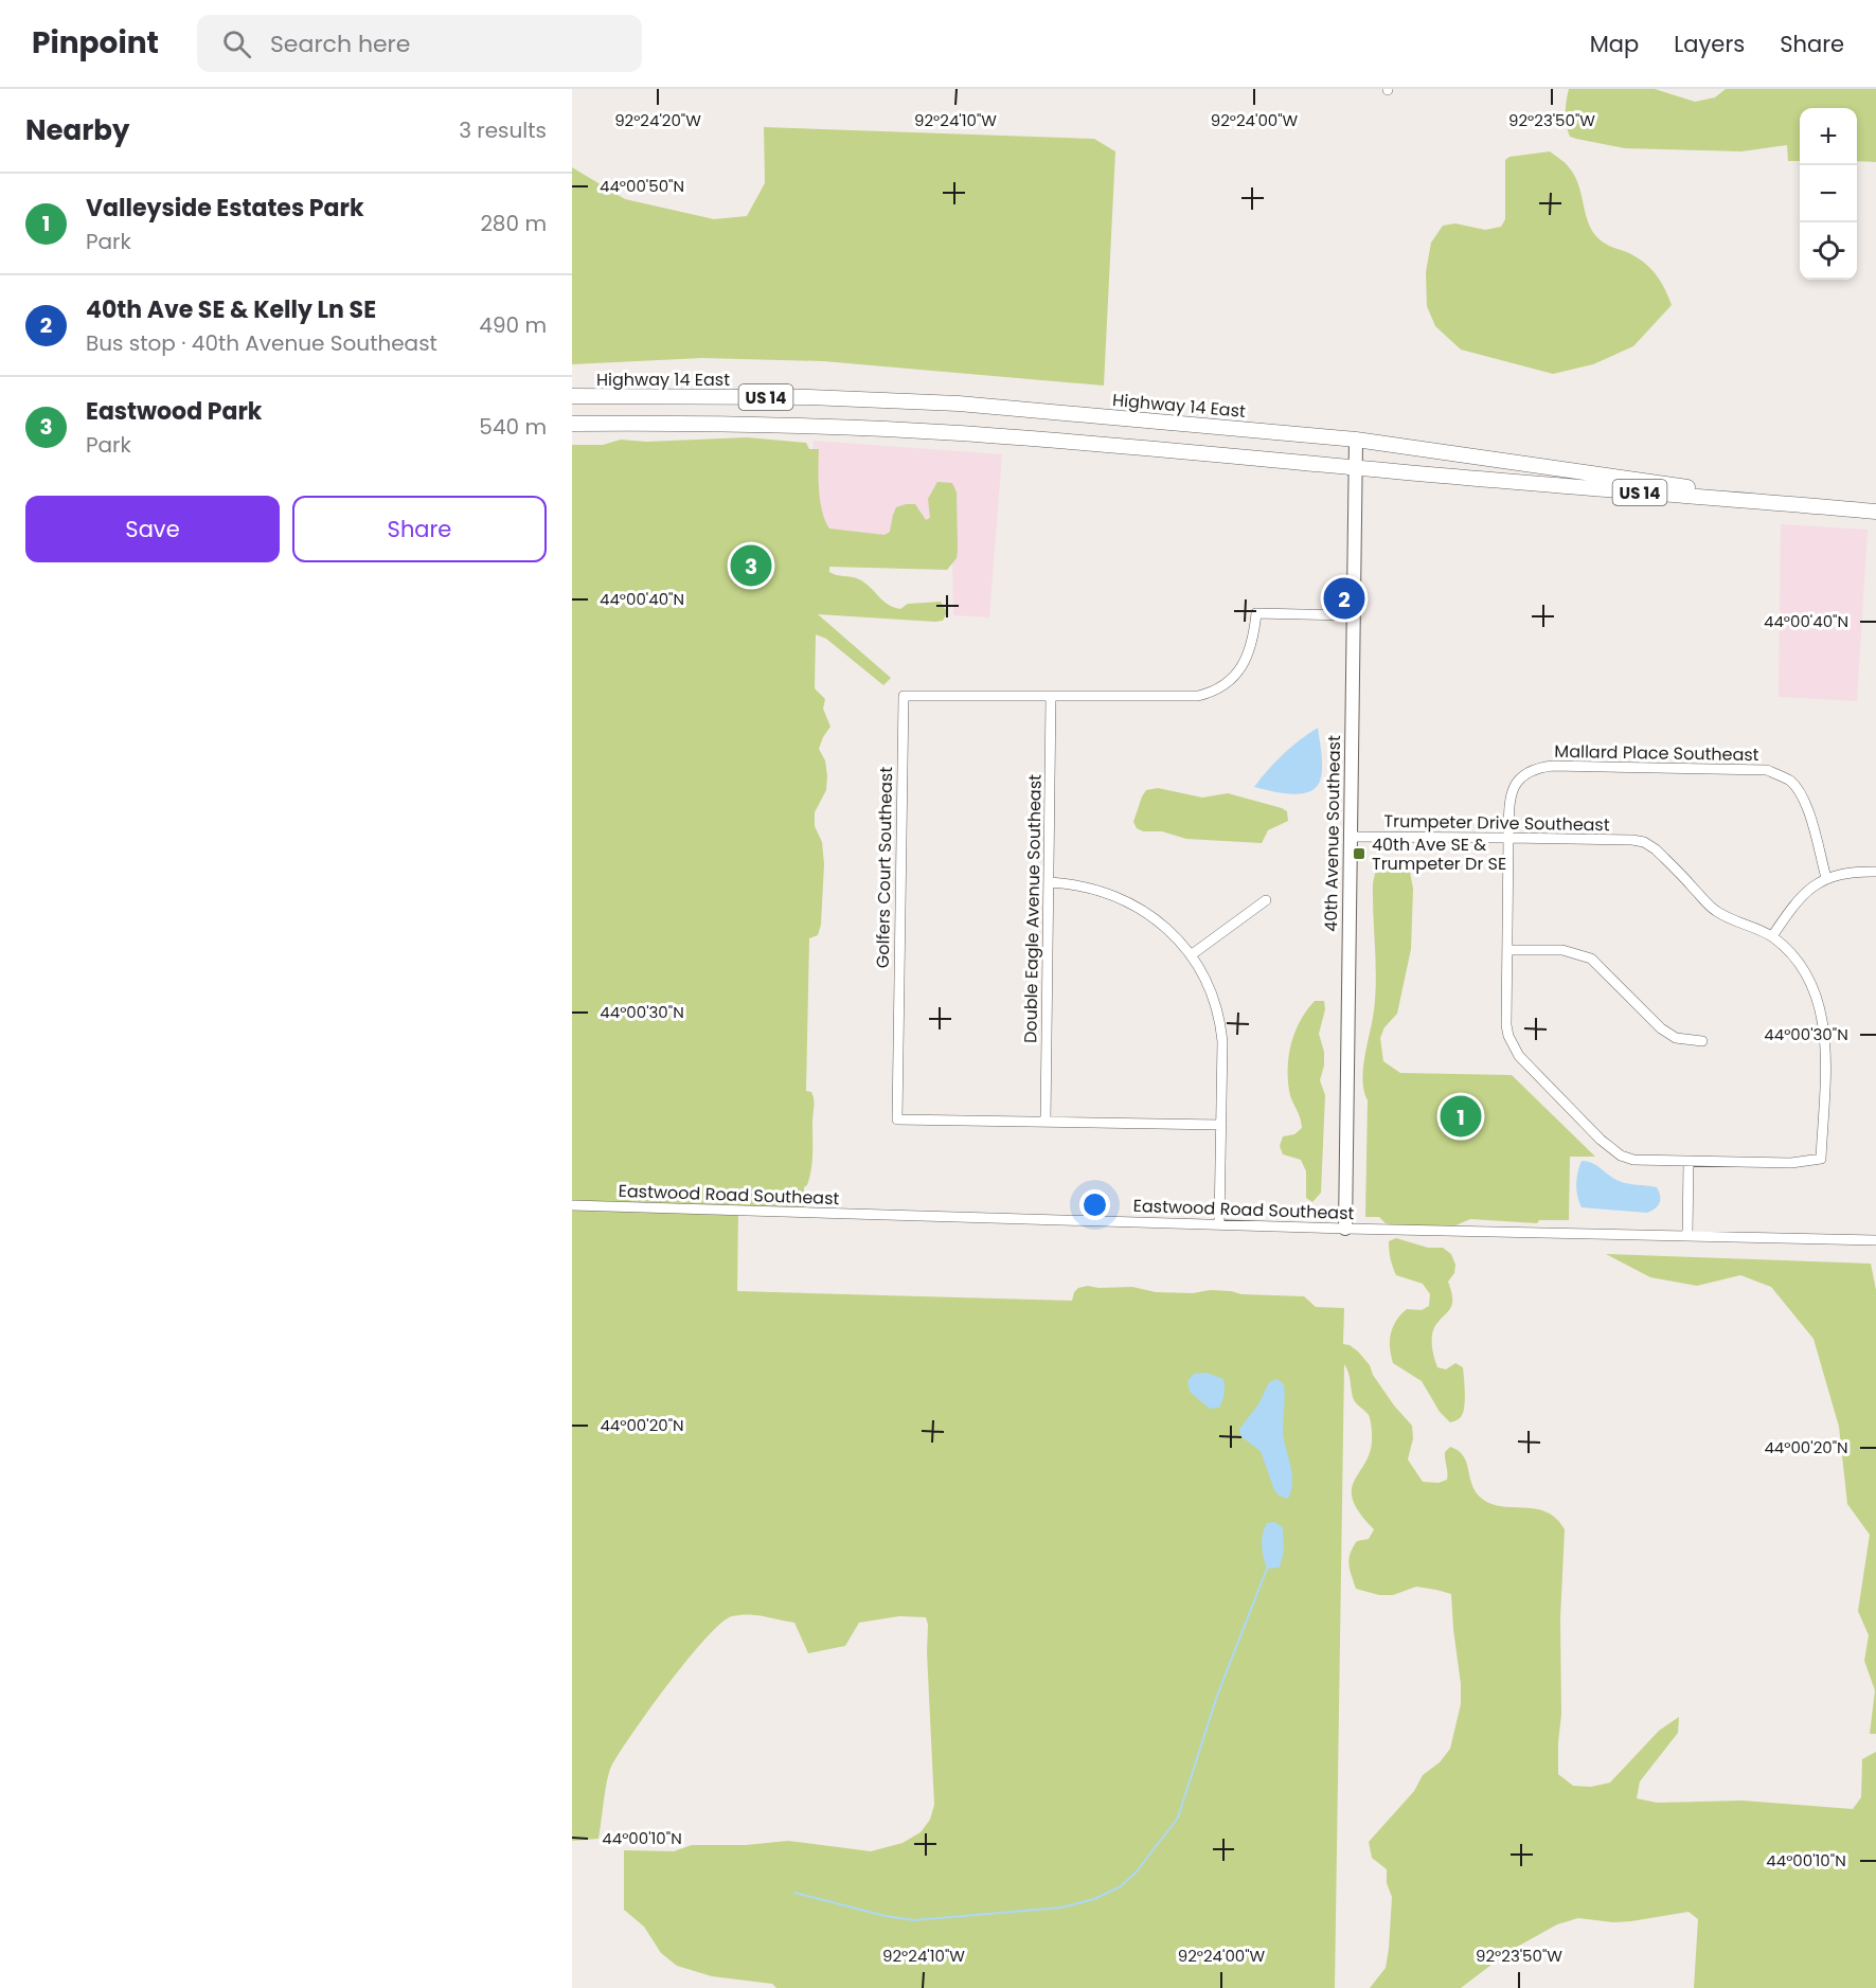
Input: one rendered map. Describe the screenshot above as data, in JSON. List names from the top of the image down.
{
  "streets": {
    "main road": ["Highway 14 East", "US 14"],
    "street": [
      "Mallard Place Southeast",
      "Trumpeter Drive Southeast",
      "40th Avenue Southeast",
      "Golfers Court Southeast",
      "Double Eagle Avenue Southeast",
      "Eastwood Road Southeast"
    ]
  },
  "crossings": [
    ["Highway 14 East", "40th Avenue Southeast"],
    ["Mallard Place Southeast", "Trumpeter Drive Southeast"],
    ["Trumpeter Drive Southeast", "40th Avenue Southeast"],
    ["40th Avenue Southeast", "Golfers Court Southeast"],
    ["40th Avenue Southeast", "Eastwood Road Southeast"],
    ["Golfers Court Southeast", "Double Eagle Avenue Southeast"]
  ],
  "places": {
    "transit": ["40th Ave SE & Trumpeter Dr SE"]
  },
  "page": {
    "header": "Pinpoint",
    "search": "Search here",
    "nav": ["Map", "Layers", "Share"],
    "heading": ["Nearby", "3 results"],
    "map_buttons": ["+", "−"],
    "list": [
      {
        "mark": "1",
        "name": "Valleyside Estates Park",
        "note": "Park",
        "value": "280 m"
      },
      {
        "mark": "2",
        "name": "40th Ave SE & Kelly Ln SE",
        "note": "Bus stop · 40th Avenue Southeast",
        "value": "490 m"
      },
      {
        "mark": "3",
        "name": "Eastwood Park",
        "note": "Park",
        "value": "540 m"
      }
    ],
    "buttons": ["Save", "Share"],
    "pins": ["3", "2", "1"]
  },
  "coordinates": [
    "92°24'20\"W",
    "92°24'10\"W",
    "92°24'00\"W",
    "92°23'50\"W",
    "44°00'50\"N",
    "44°00'40\"N",
    "44°00'30\"N",
    "44°00'20\"N",
    "44°00'10\"N"
  ]
}
